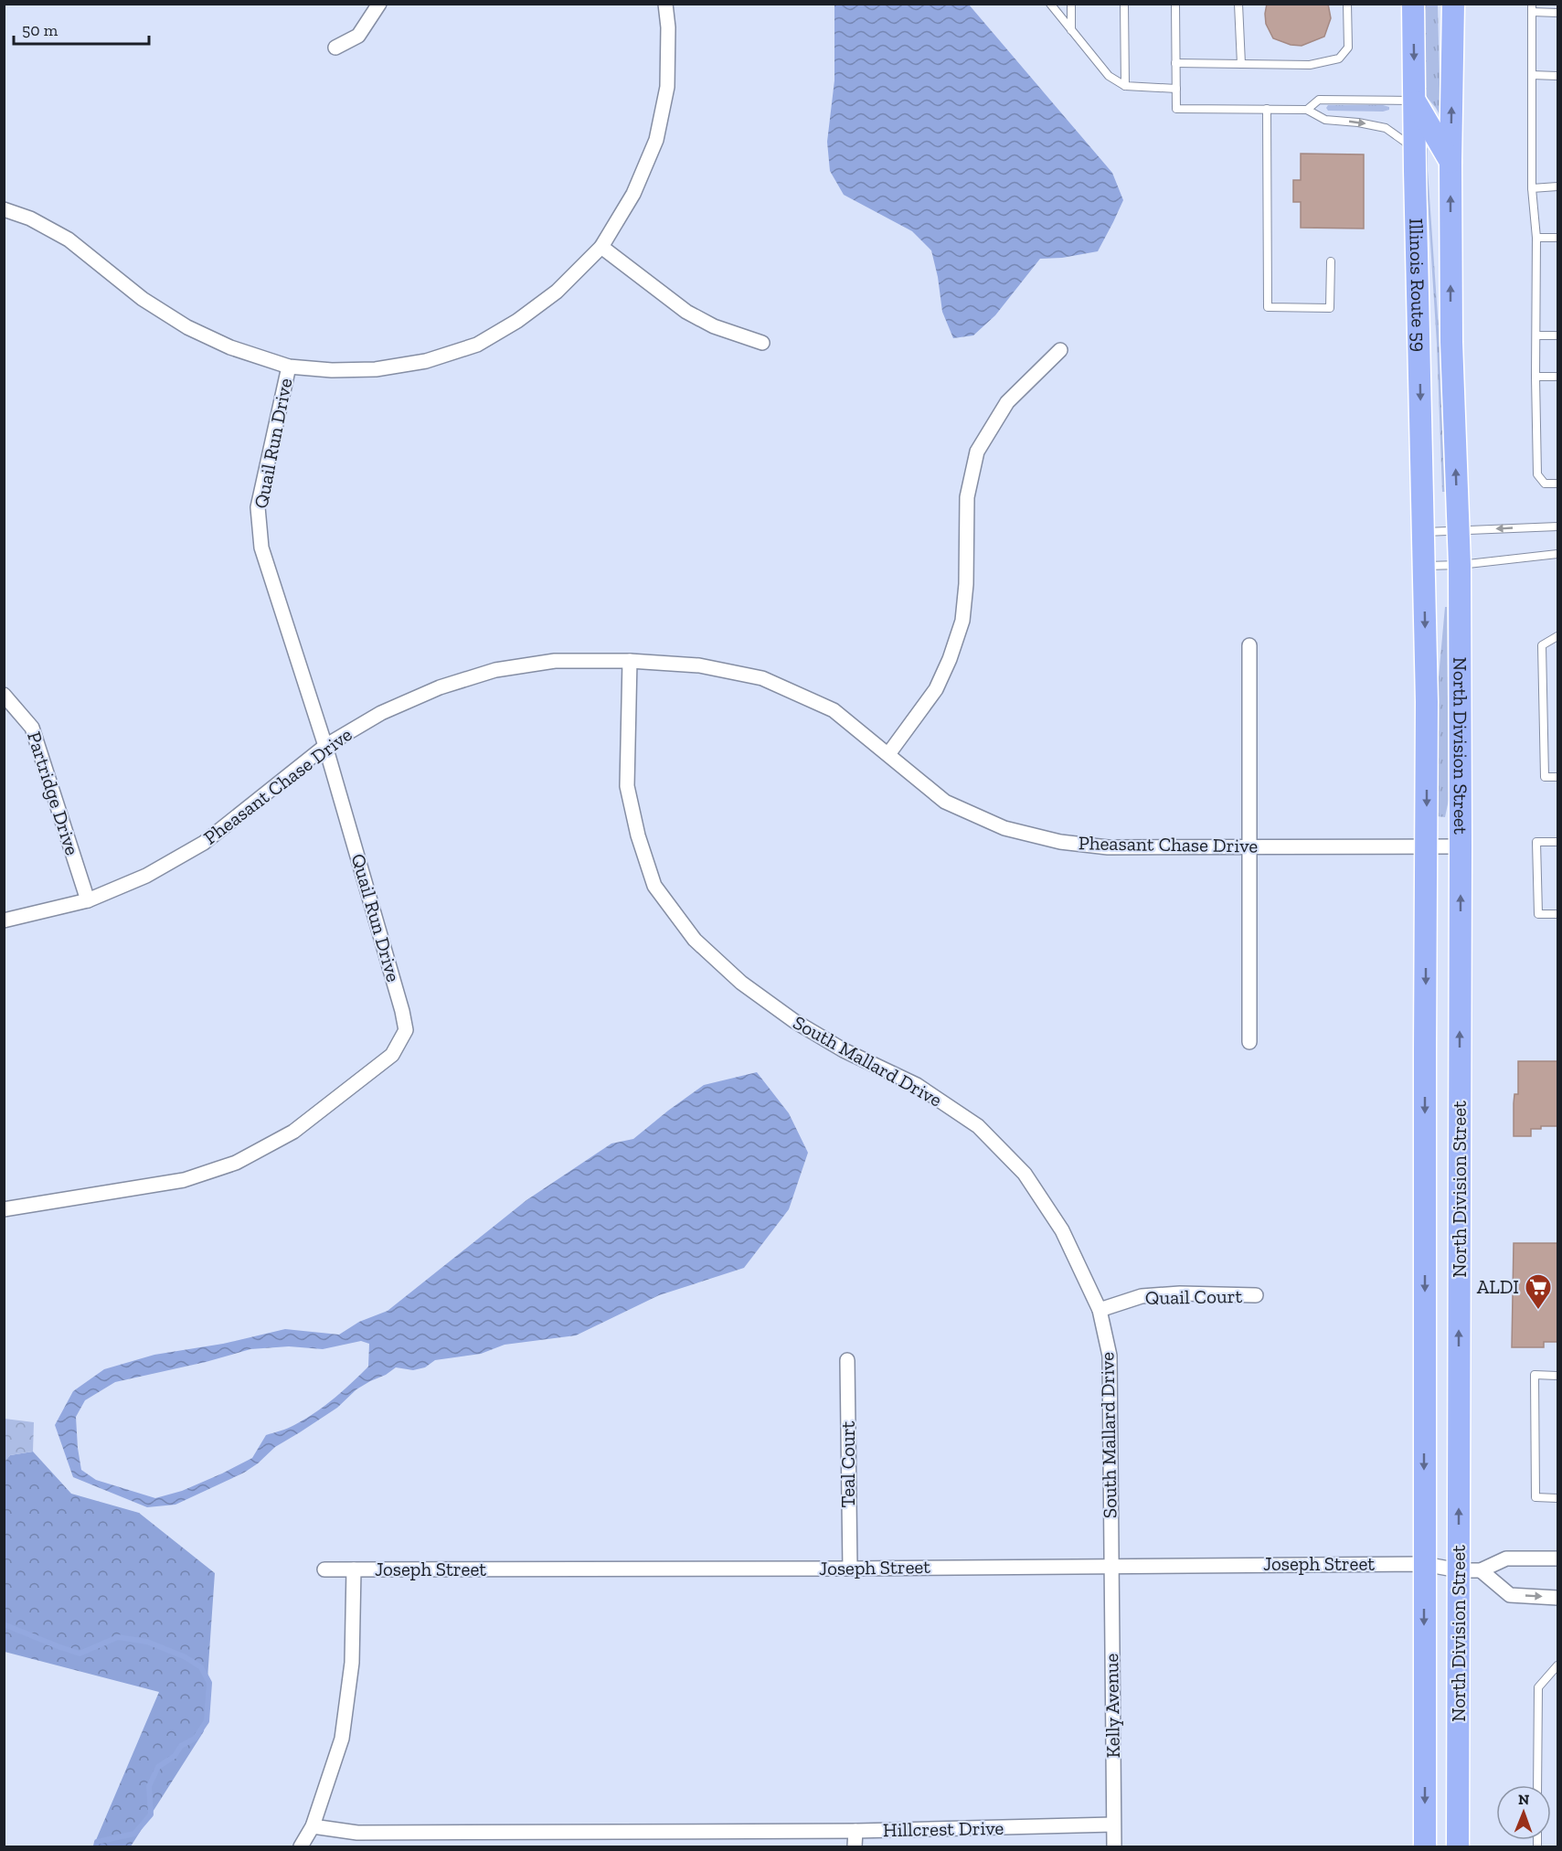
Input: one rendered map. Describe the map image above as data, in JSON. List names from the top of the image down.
{
  "streets": {
    "main road": ["Illinois Route 59", "North Division Street"],
    "street": [
      "Quail Run Drive",
      "Pheasant Chase Drive",
      "Partridge Drive",
      "South Mallard Drive",
      "Quail Court",
      "Teal Court",
      "Joseph Street",
      "Kelly Avenue",
      "Hillcrest Drive"
    ]
  },
  "crossings": [
    ["Illinois Route 59", "North Division Street"],
    ["Quail Run Drive", "Pheasant Chase Drive"],
    ["North Division Street", "Pheasant Chase Drive"],
    ["North Division Street", "Joseph Street"],
    ["Pheasant Chase Drive", "Partridge Drive"],
    ["Pheasant Chase Drive", "South Mallard Drive"],
    ["South Mallard Drive", "Quail Court"],
    ["South Mallard Drive", "Joseph Street"],
    ["South Mallard Drive", "Kelly Avenue"],
    ["Teal Court", "Joseph Street"],
    ["Joseph Street", "Kelly Avenue"],
    ["Kelly Avenue", "Hillcrest Drive"]
  ],
  "places": {
    "supermarket": ["ALDI"]
  },
  "scale_bar": "50 m",
  "north": "top"
}
